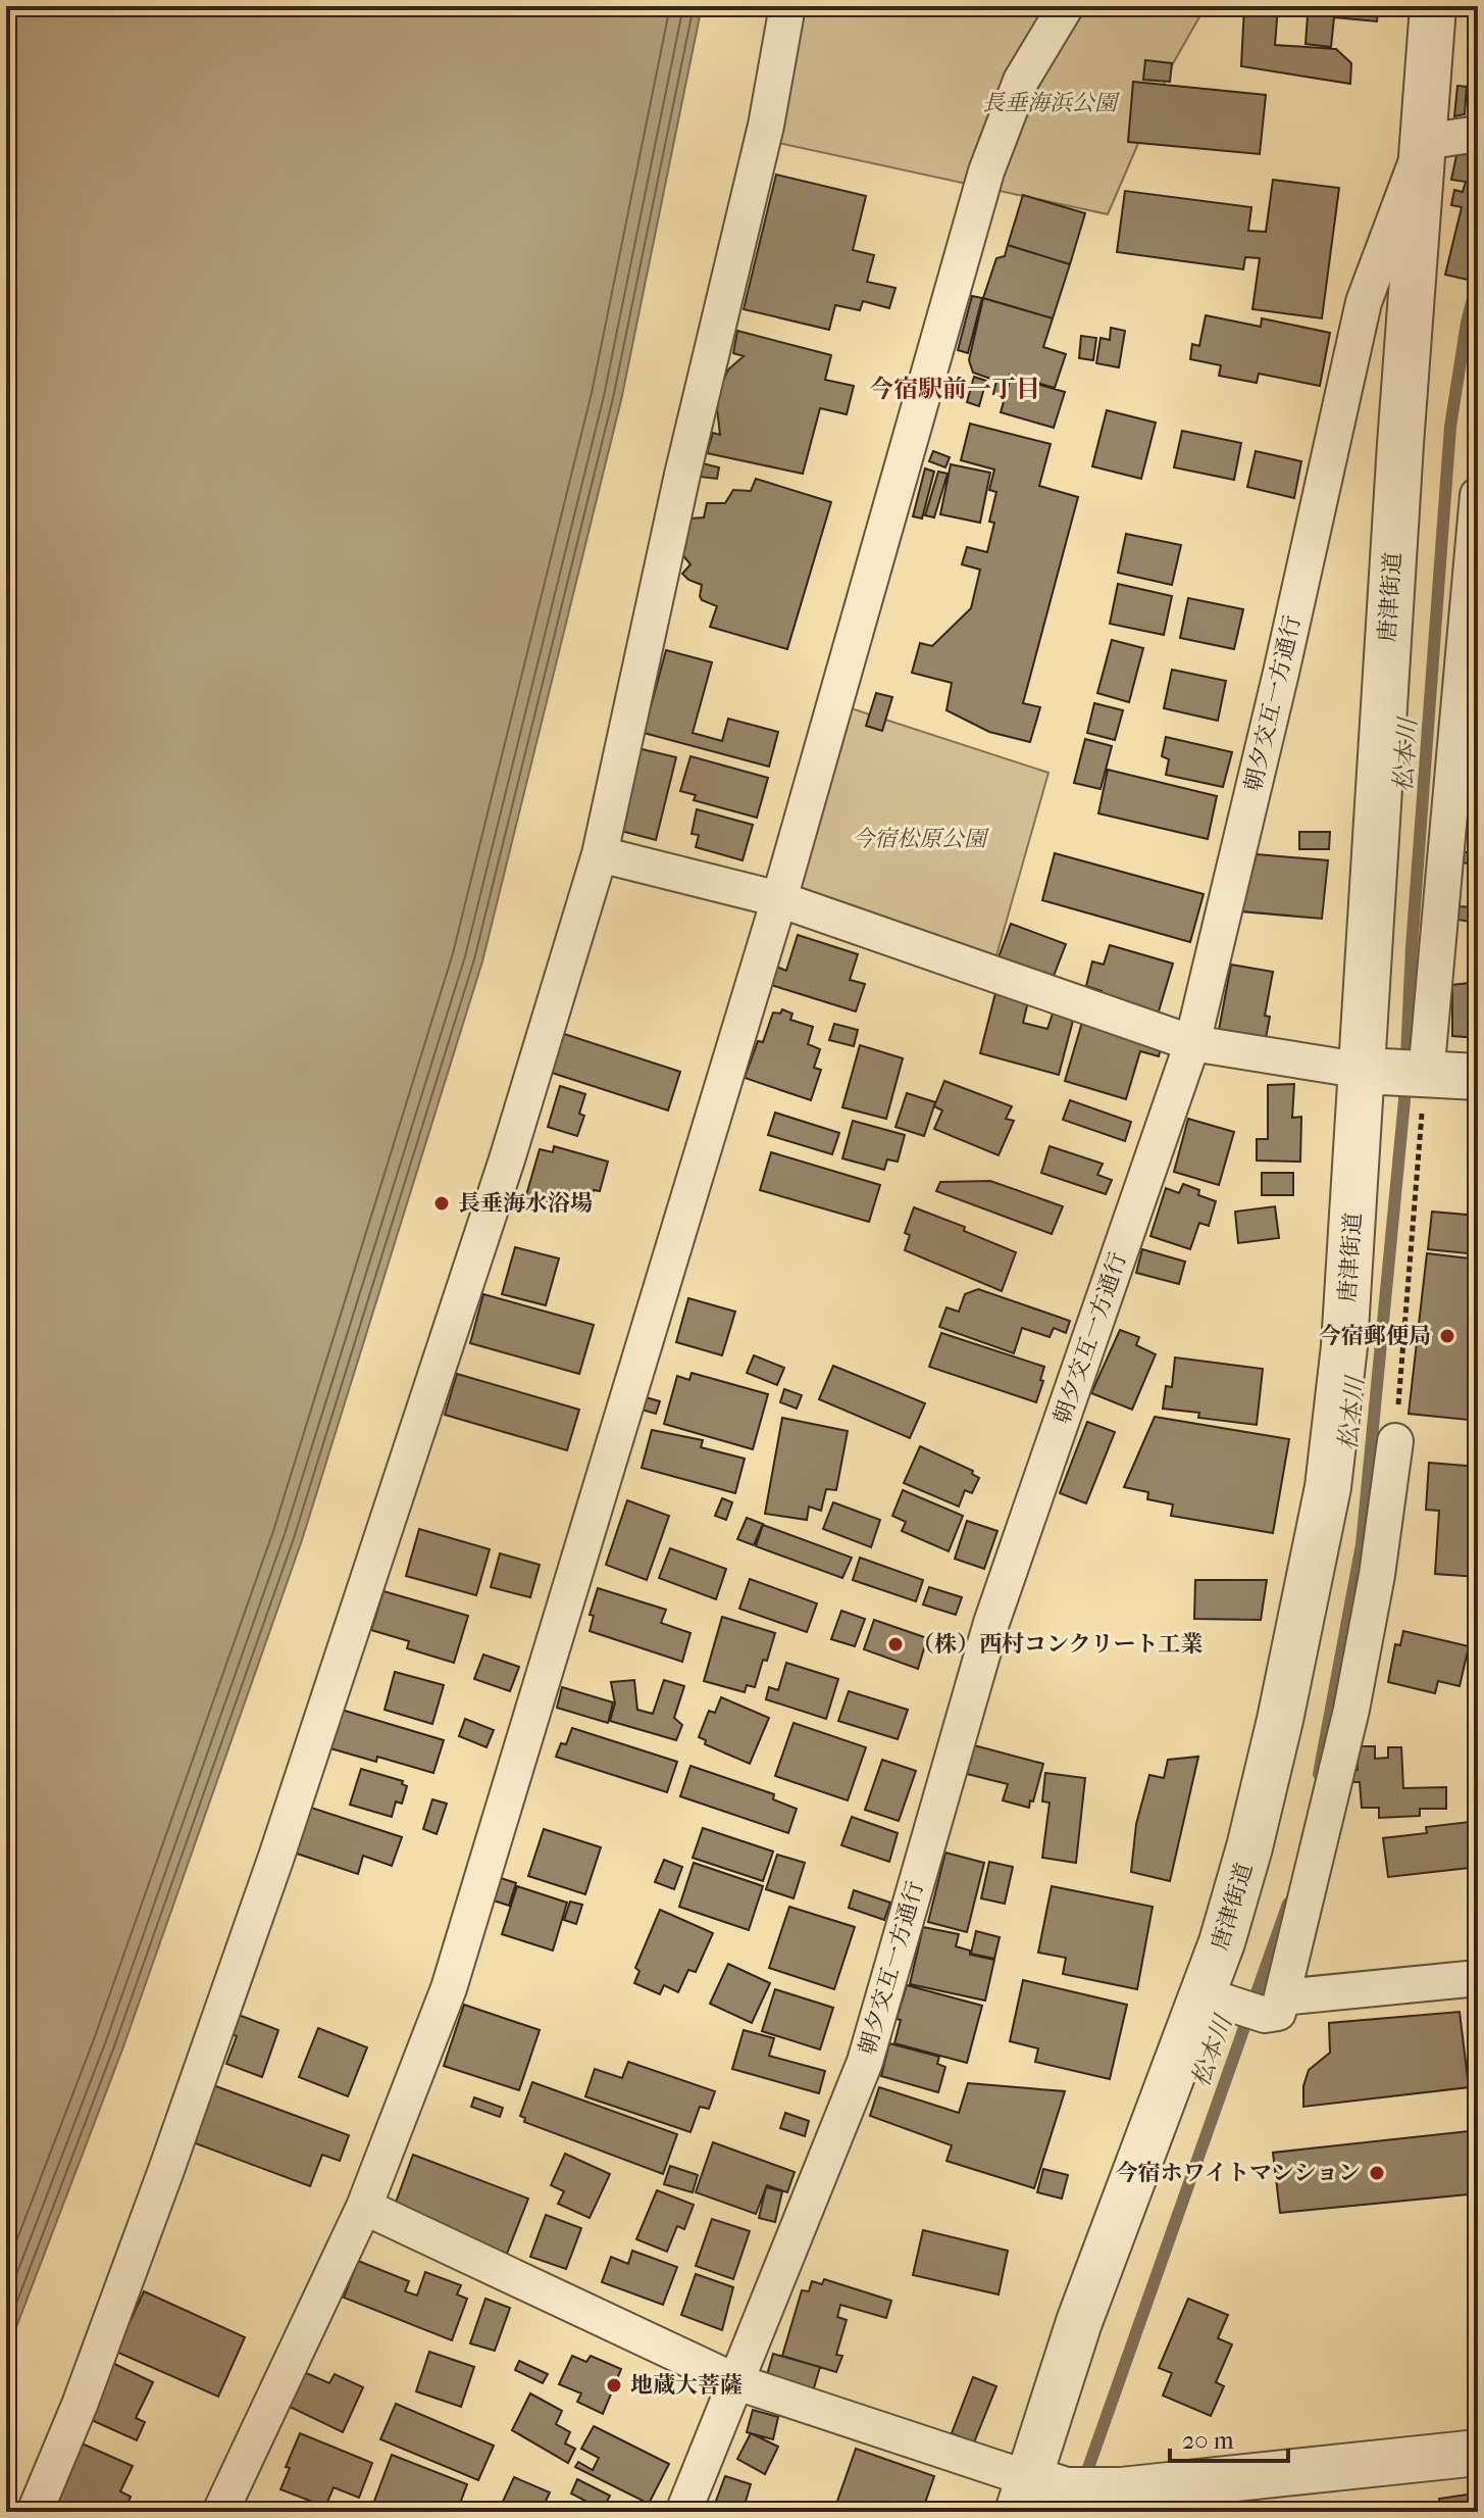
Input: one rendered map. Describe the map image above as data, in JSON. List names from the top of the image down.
{
  "streets": {
    "street": ["唐津街道", "朝夕交互一方通行"]
  },
  "crossings": [
    ["唐津街道", "朝夕交互一方通行"]
  ],
  "districts": ["今宿駅前一丁目"],
  "water": ["松本川"],
  "parks": ["長垂海浜公園", "今宿松原公園"],
  "places": [
    "長垂海水浴場",
    "今宿郵便局",
    "（株）西村コンクリート工業",
    "今宿ホワイトマンション",
    "地蔵大菩薩"
  ],
  "scale_bar": "20 m"
}
